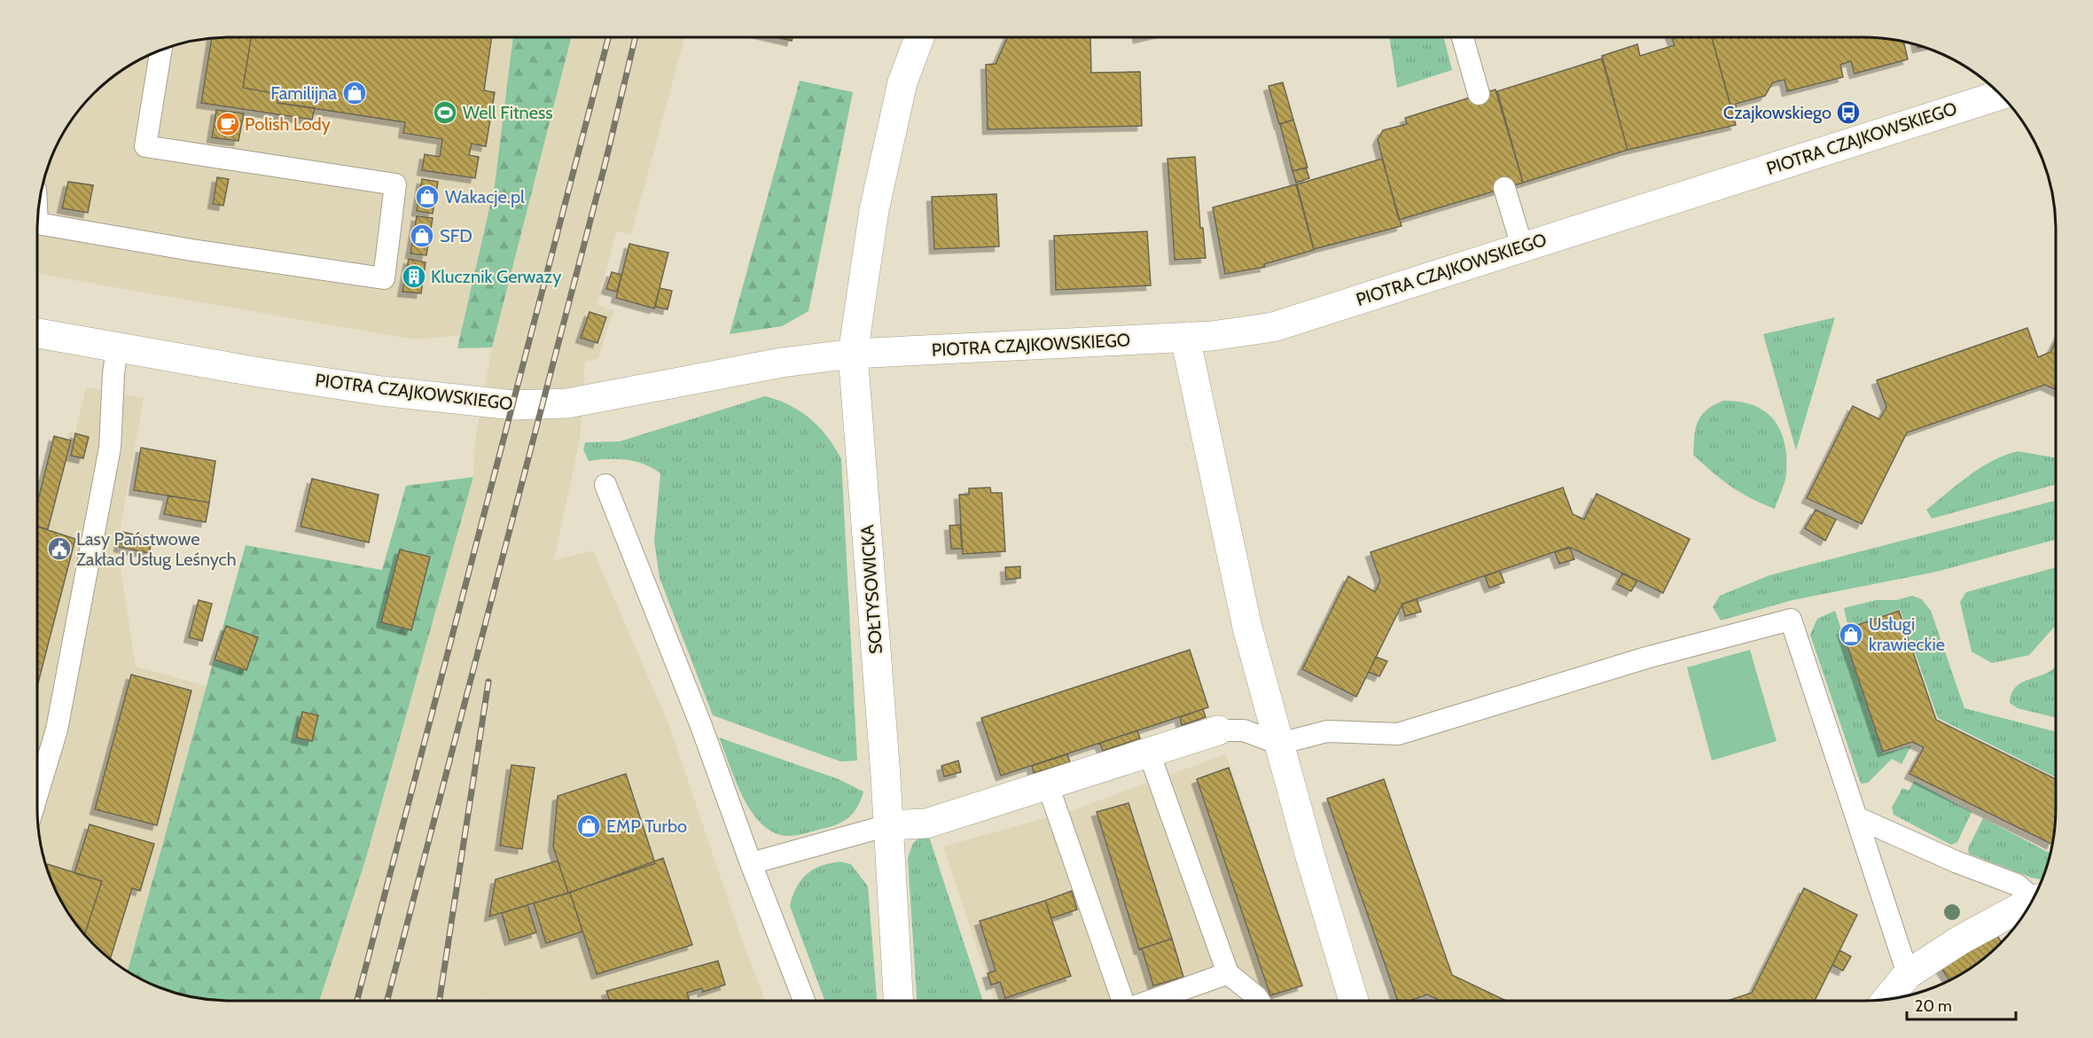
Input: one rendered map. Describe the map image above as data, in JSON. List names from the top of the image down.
{
  "streets": {
    "street": ["PIOTRA CZAJKOWSKIEGO", "SOŁTYSOWICKA"]
  },
  "crossings": [
    ["PIOTRA CZAJKOWSKIEGO", "SOŁTYSOWICKA"]
  ],
  "places": {
    "shop": [
      "Familijna",
      "Wakacje.pl",
      "SFD",
      "Usługi krawieckie",
      "EMP Turbo"
    ],
    "sports": ["Well Fitness"],
    "bus stop": ["Czajkowskiego"],
    "cafe": ["Polish Lody"],
    "building": ["Klucznik Gerwazy"],
    "public building": ["Lasy Państwowe Zakład Usług Leśnych"]
  },
  "scale_bar": "20 m"
}
